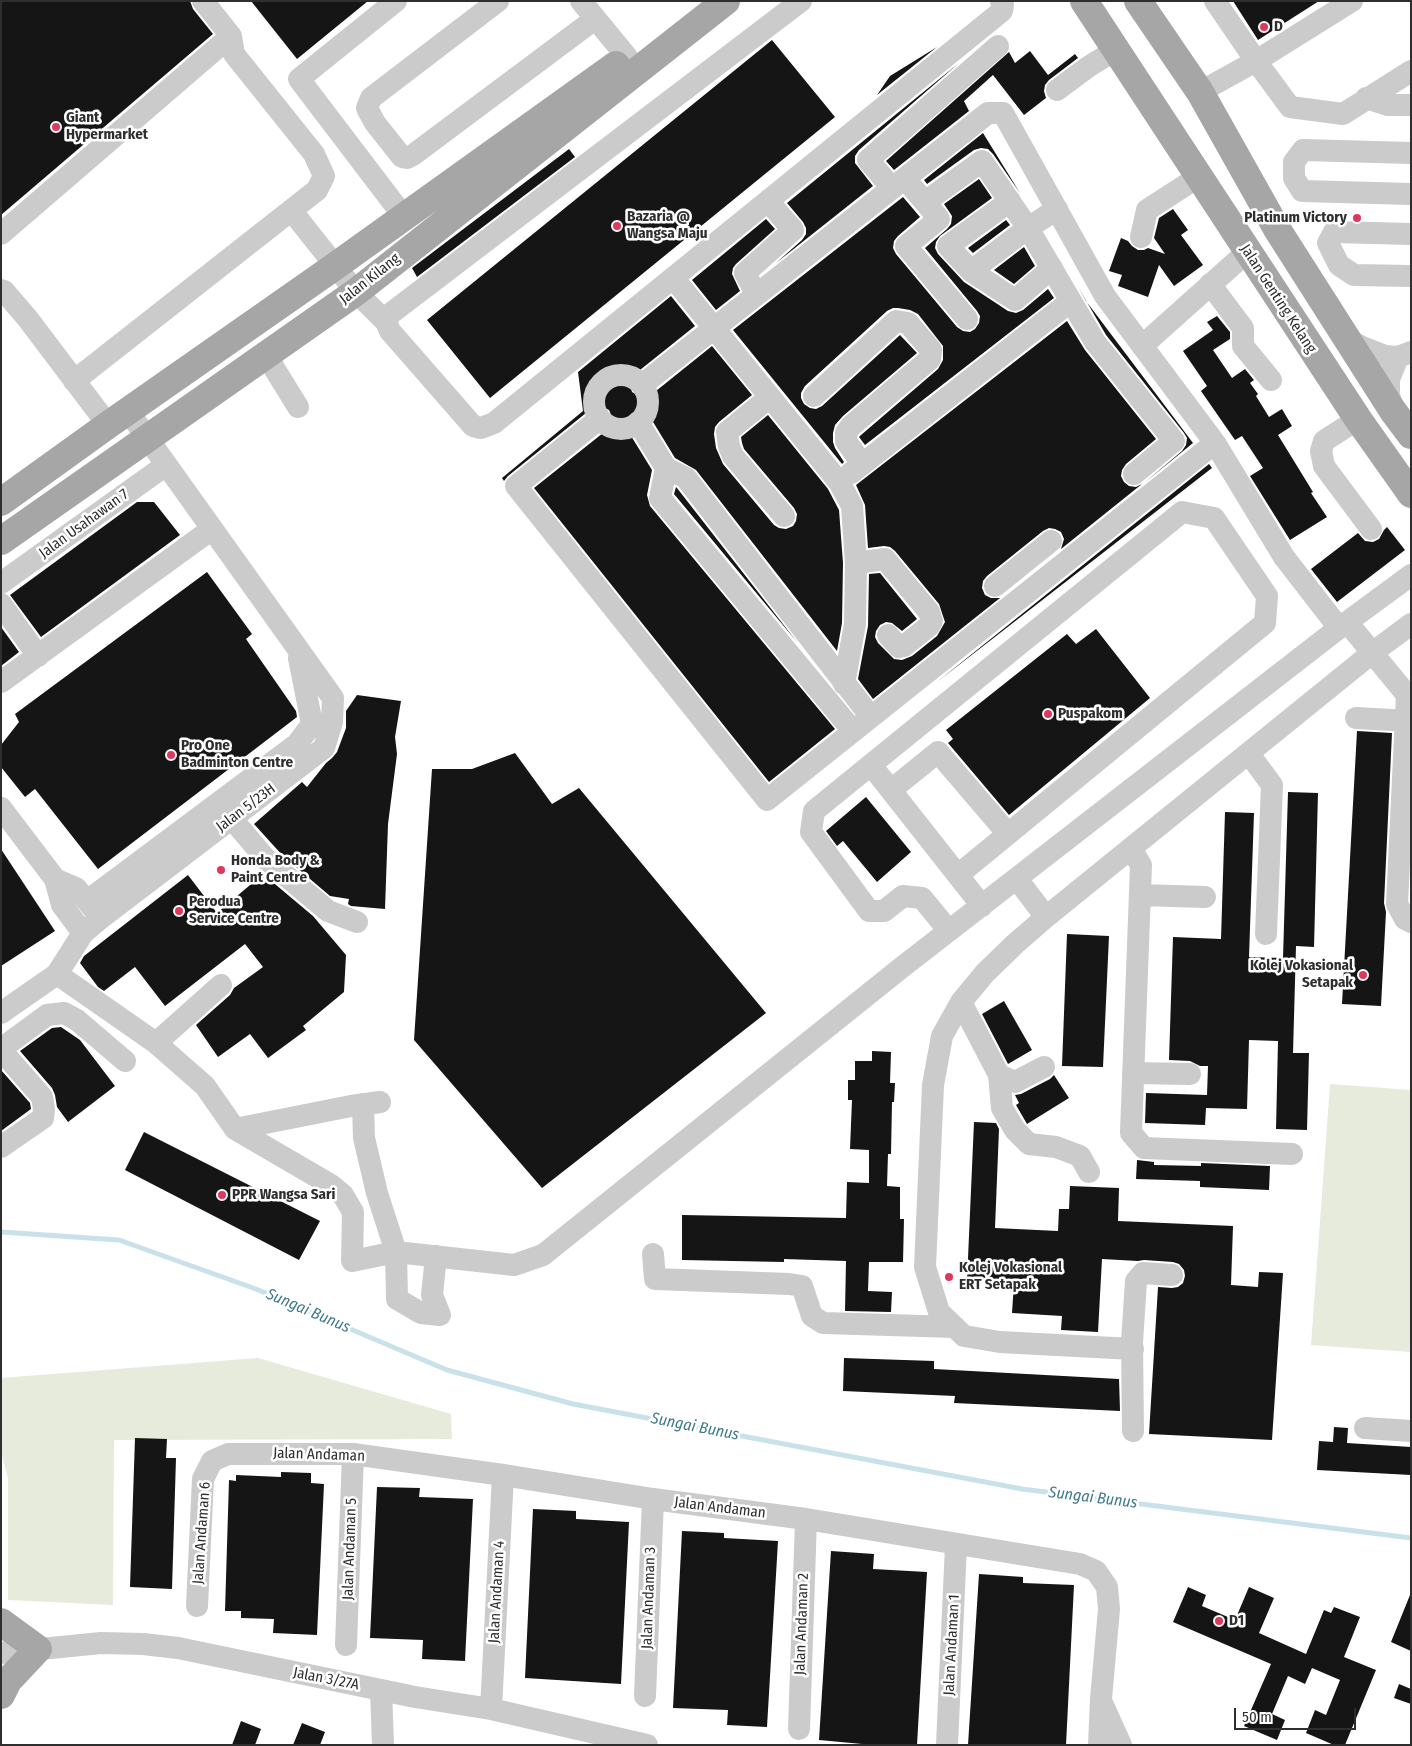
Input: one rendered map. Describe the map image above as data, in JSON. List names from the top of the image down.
{
  "streets": {
    "main road": ["Jalan Kilang", "Jalan Genting Kelang"],
    "street": [
      "Jalan Usahawan 7",
      "Jalan 5/23H",
      "Jalan Andaman",
      "Jalan Andaman 6",
      "Jalan Andaman 5",
      "Jalan Andaman 4",
      "Jalan Andaman 3",
      "Jalan Andaman 2",
      "Jalan Andaman 1",
      "Jalan 3/27A"
    ]
  },
  "crossings": [
    ["Jalan Kilang", "Jalan 5/23H"],
    ["Jalan Usahawan 7", "Jalan 5/23H"],
    ["Jalan Andaman", "Jalan Andaman 6"],
    ["Jalan Andaman", "Jalan Andaman 5"],
    ["Jalan Andaman", "Jalan Andaman 4"],
    ["Jalan Andaman", "Jalan Andaman 3"],
    ["Jalan Andaman", "Jalan Andaman 2"],
    ["Jalan Andaman", "Jalan Andaman 1"],
    ["Jalan Andaman 4", "Jalan 3/27A"]
  ],
  "water": ["Sungai Bunus"],
  "places": [
    "D",
    "Giant Hypermarket",
    "Platinum Victory",
    "Bazaria @ Wangsa Maju",
    "Puspakom",
    "Pro One Badminton Centre",
    "Honda Body & Paint Centre",
    "Perodua Service Centre",
    "Kolej Vokasional Setapak",
    "PPR Wangsa Sari",
    "Kolej Vokasional ERT Setapak",
    "D1"
  ],
  "scale_bar": "50 m"
}
